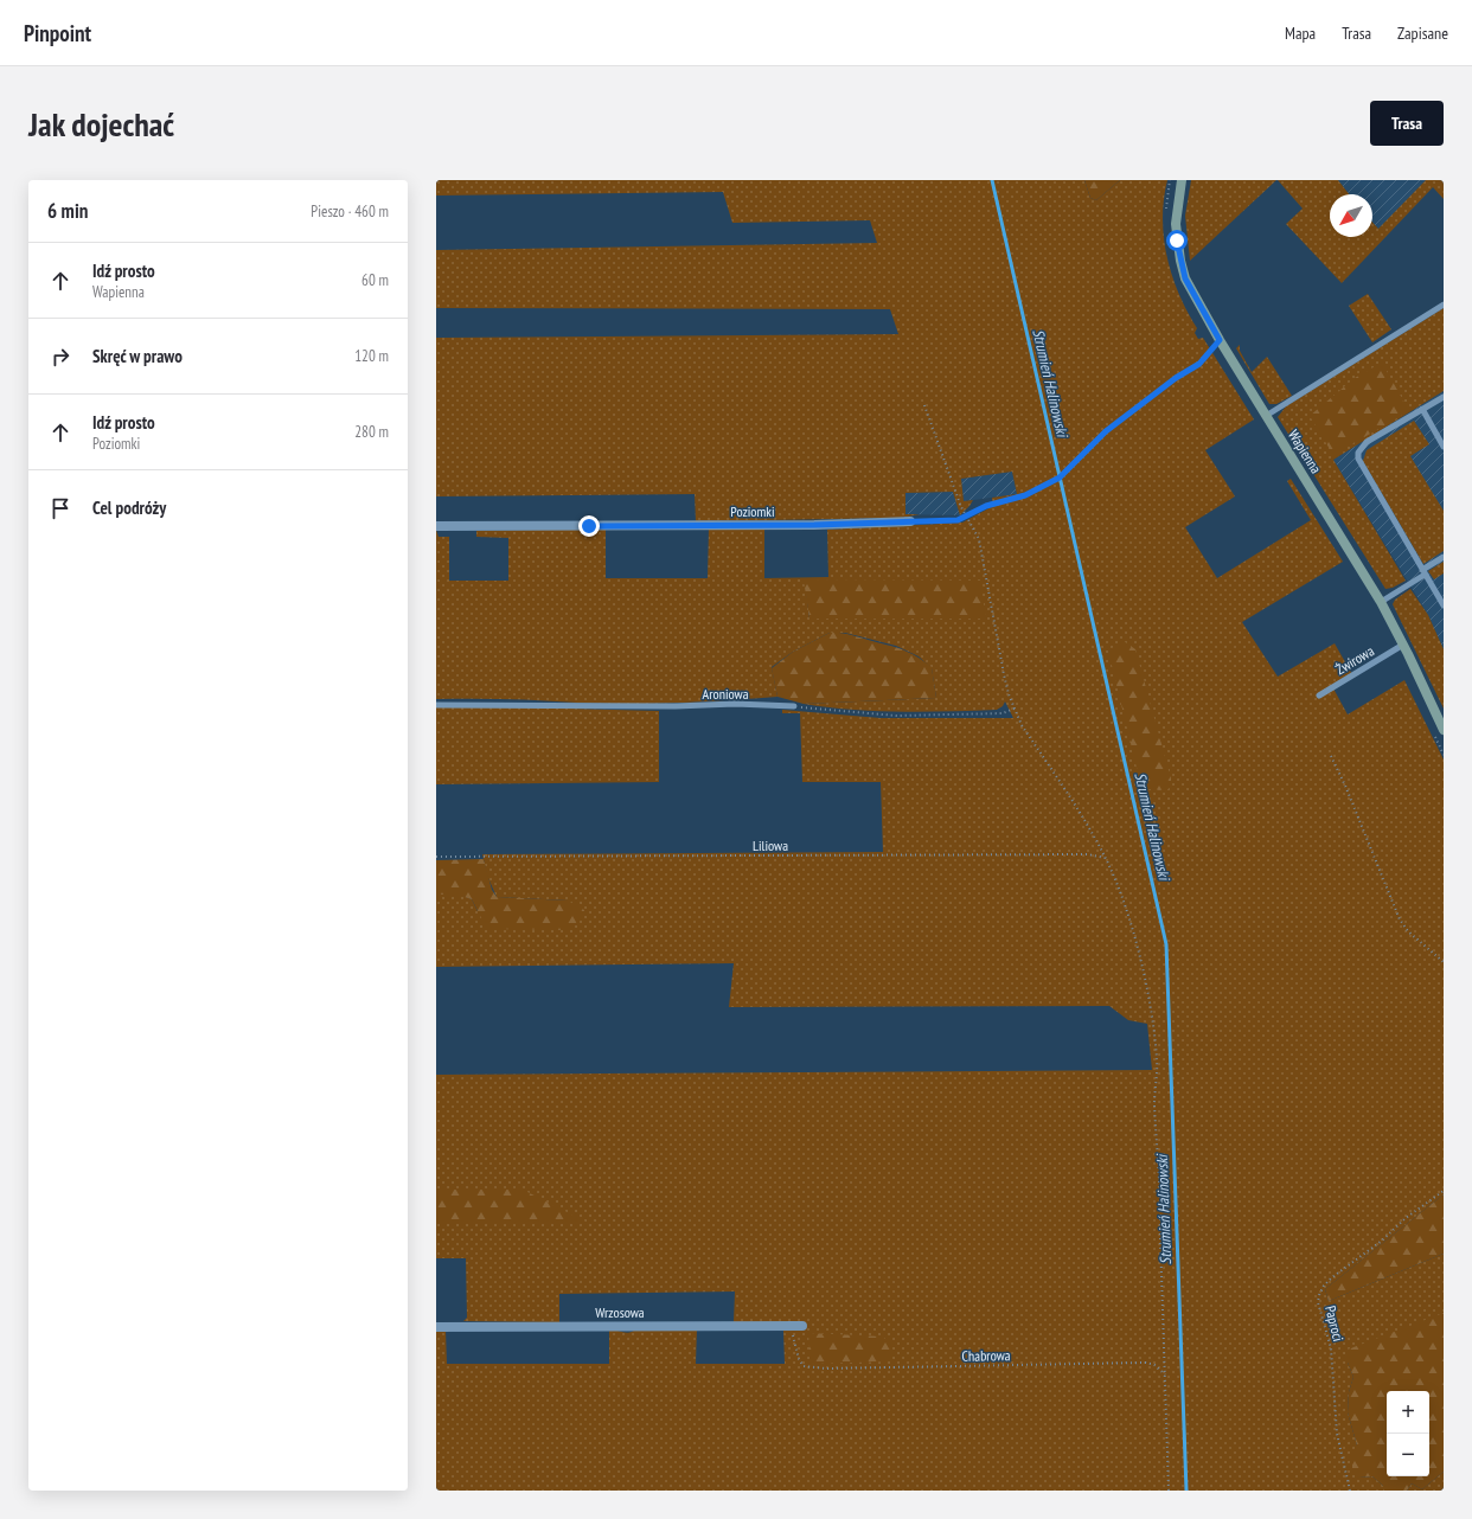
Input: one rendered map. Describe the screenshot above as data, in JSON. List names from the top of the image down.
{
  "streets": {
    "street": ["Wapienna", "Poziomki", "Wrzosowa"],
    "lane": ["Żwirowa", "Aroniowa"],
    "path": ["Liliowa", "Paproci", "Chabrowa"]
  },
  "crossings": [
    ["Wapienna", "Żwirowa"],
    ["Wrzosowa", "Chabrowa"]
  ],
  "water": ["Strumień Halinowski"],
  "north": "bottom left",
  "page": {
    "header": "Pinpoint",
    "nav": ["Mapa", "Trasa", "Zapisane"],
    "buttons": "Trasa",
    "title": "Jak dojechać",
    "heading": ["6 min", "Pieszo · 460 m"],
    "list": [
      ["Idź prosto", "Wapienna", "60 m"],
      ["Skręć w prawo", "120 m"],
      ["Idź prosto", "Poziomki", "280 m"],
      "Cel podróży"
    ],
    "map_buttons": ["+", "−"]
  }
}
